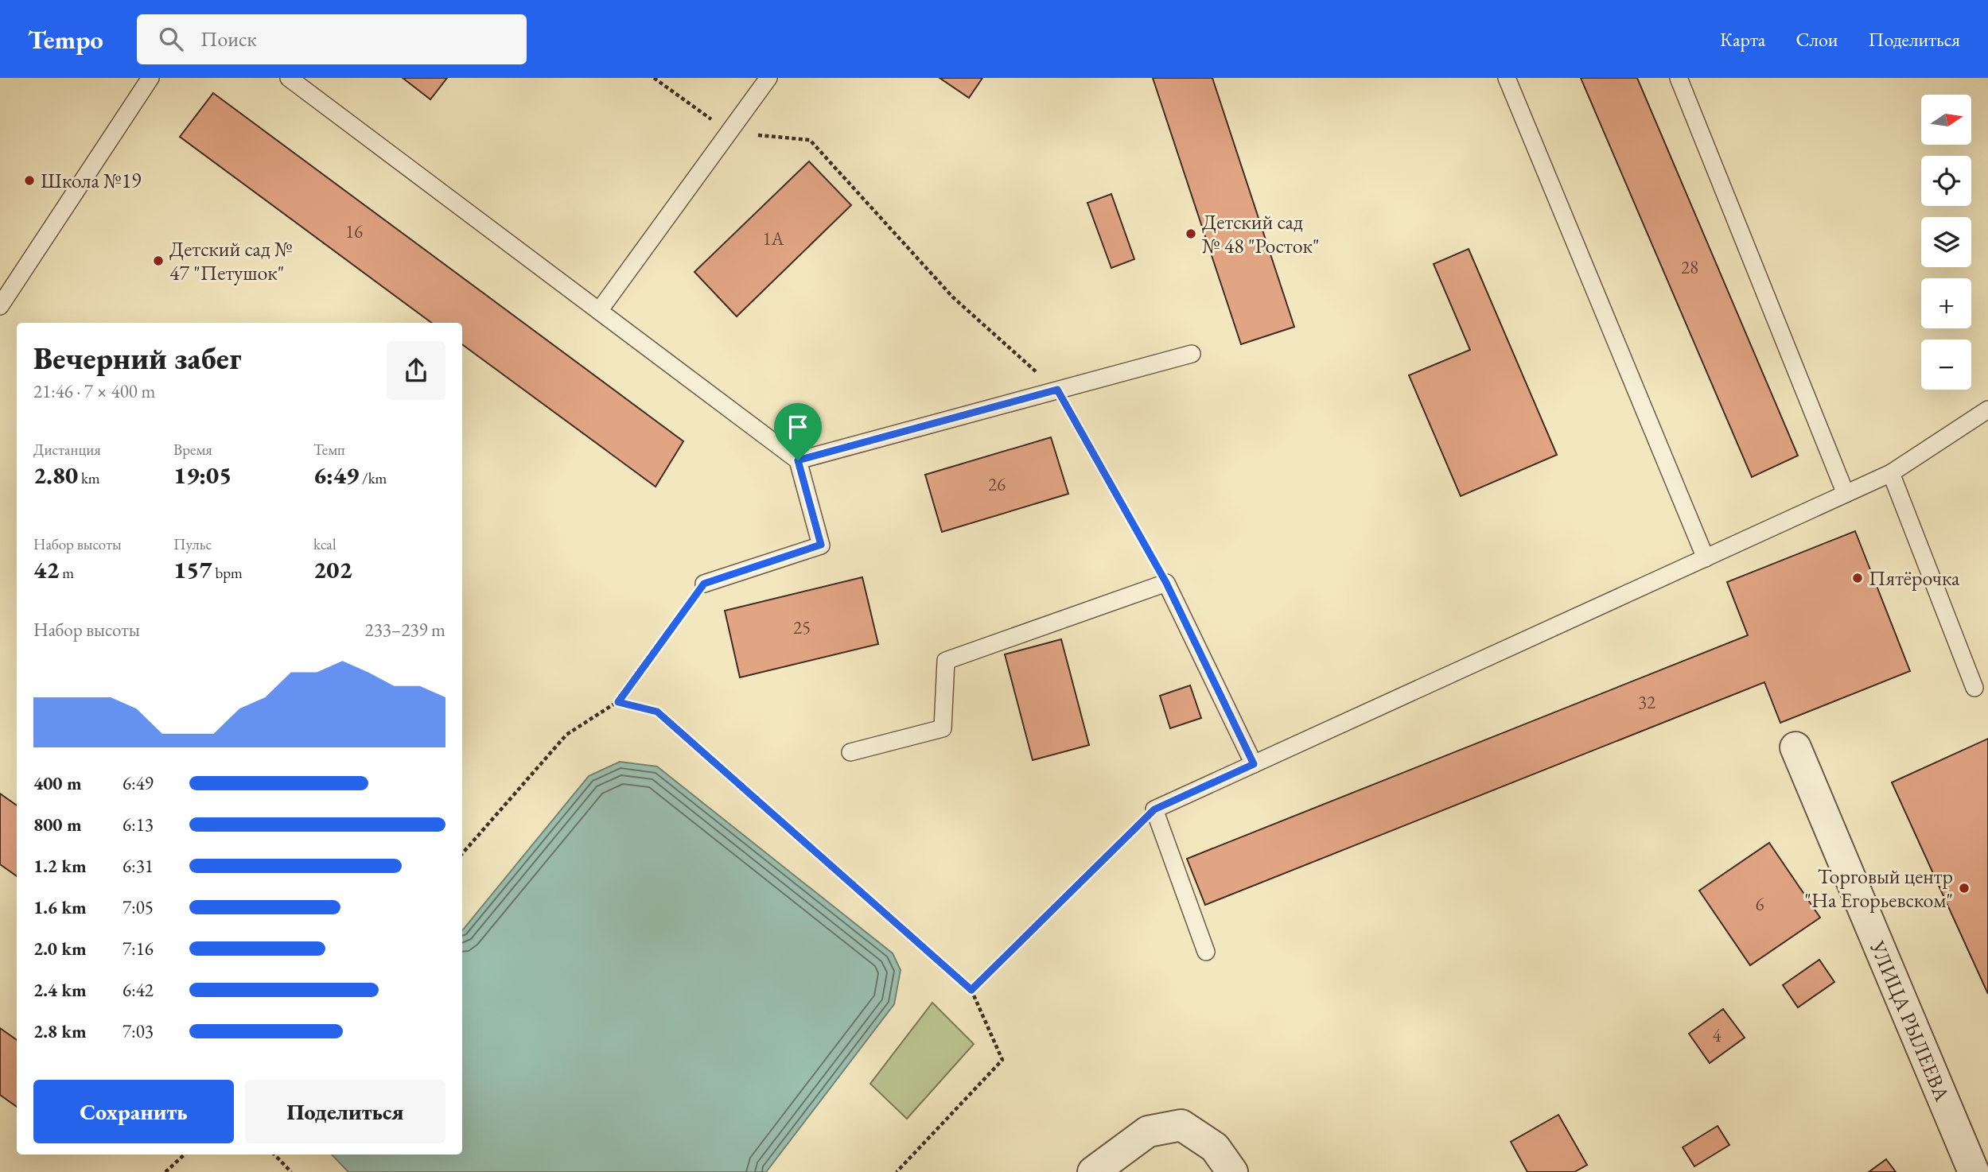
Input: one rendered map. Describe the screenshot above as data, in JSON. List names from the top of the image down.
{
  "streets": {
    "street": ["УЛИЦА РЫЛЕЕВА"]
  },
  "places": [
    "Школа №19",
    "Детский сад № 48 \"Росток\"",
    "Детский сад № 47 \"Петушок\"",
    "Пятёрочка",
    "Торговый центр \"На Егорьевском\""
  ],
  "house_numbers": [
    "16",
    "1А",
    "28",
    "26",
    "25",
    "32",
    "6",
    "4"
  ],
  "north": "right",
  "page": {
    "header": "Tempo",
    "search": "Поиск",
    "nav": ["Карта", "Слои", "Поделиться"],
    "map_buttons": ["+", "−"],
    "heading": ["Вечерний забег", "21:46 · 7 × 400 m"],
    "stats": [
      ["Дистанция", "2.80 km"],
      ["Время", "19:05"],
      ["Темп", "6:49 /km"],
      ["Набор высоты", "42 m"],
      ["Пульс", "157 bpm"],
      ["kcal", "202"]
    ],
    "chart": ["Набор высоты", "233–239 m"],
    "list": [
      {
        "name": "400 m",
        "note": "6:49"
      },
      {
        "name": "800 m",
        "note": "6:13"
      },
      {
        "name": "1.2 km",
        "note": "6:31"
      },
      {
        "name": "1.6 km",
        "note": "7:05"
      },
      {
        "name": "2.0 km",
        "note": "7:16"
      },
      {
        "name": "2.4 km",
        "note": "6:42"
      },
      {
        "name": "2.8 km",
        "note": "7:03"
      }
    ],
    "buttons": ["Сохранить", "Поделиться"]
  }
}
